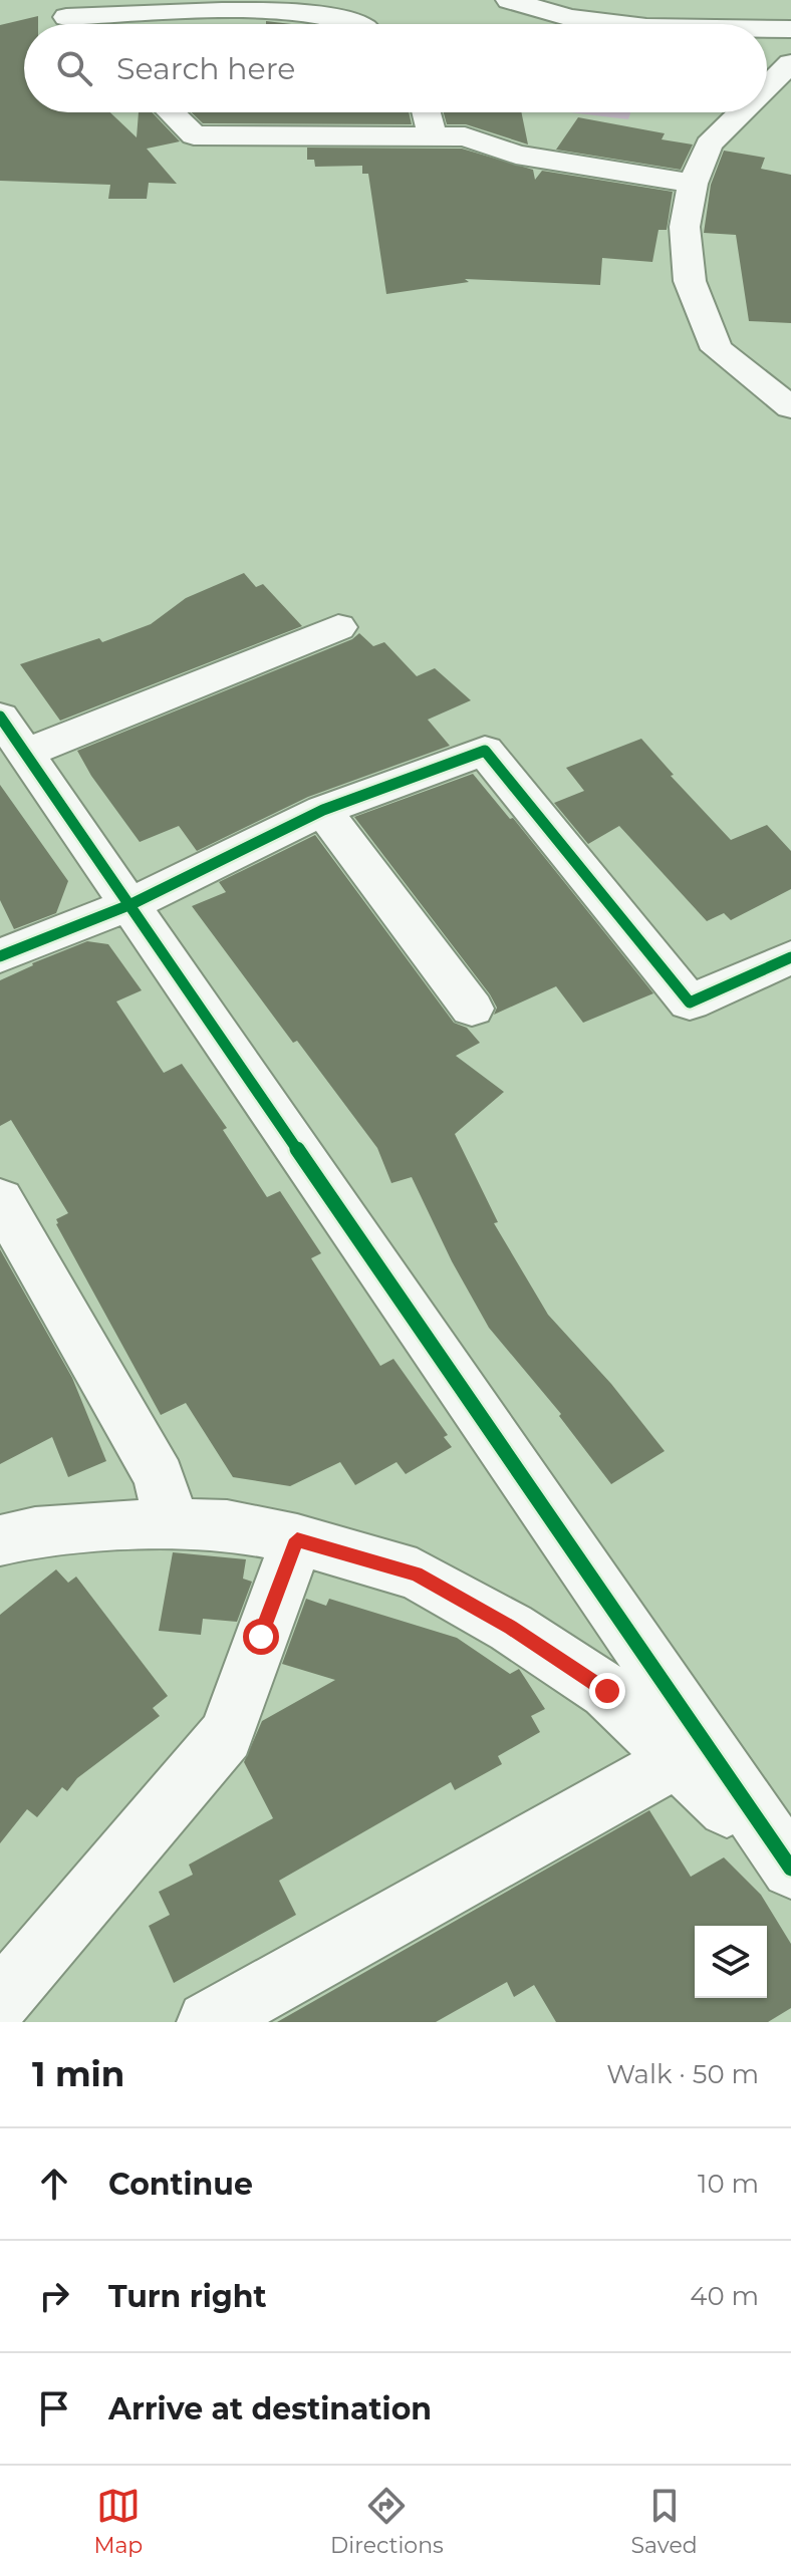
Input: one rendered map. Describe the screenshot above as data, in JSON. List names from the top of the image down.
{
  "page": {
    "search": "Search here",
    "heading": ["1 min", "Walk · 50 m"],
    "list": [
      ["Continue", "10 m"],
      ["Turn right", "40 m"],
      "Arrive at destination"
    ],
    "nav": ["Map", "Directions", "Saved"]
  }
}
